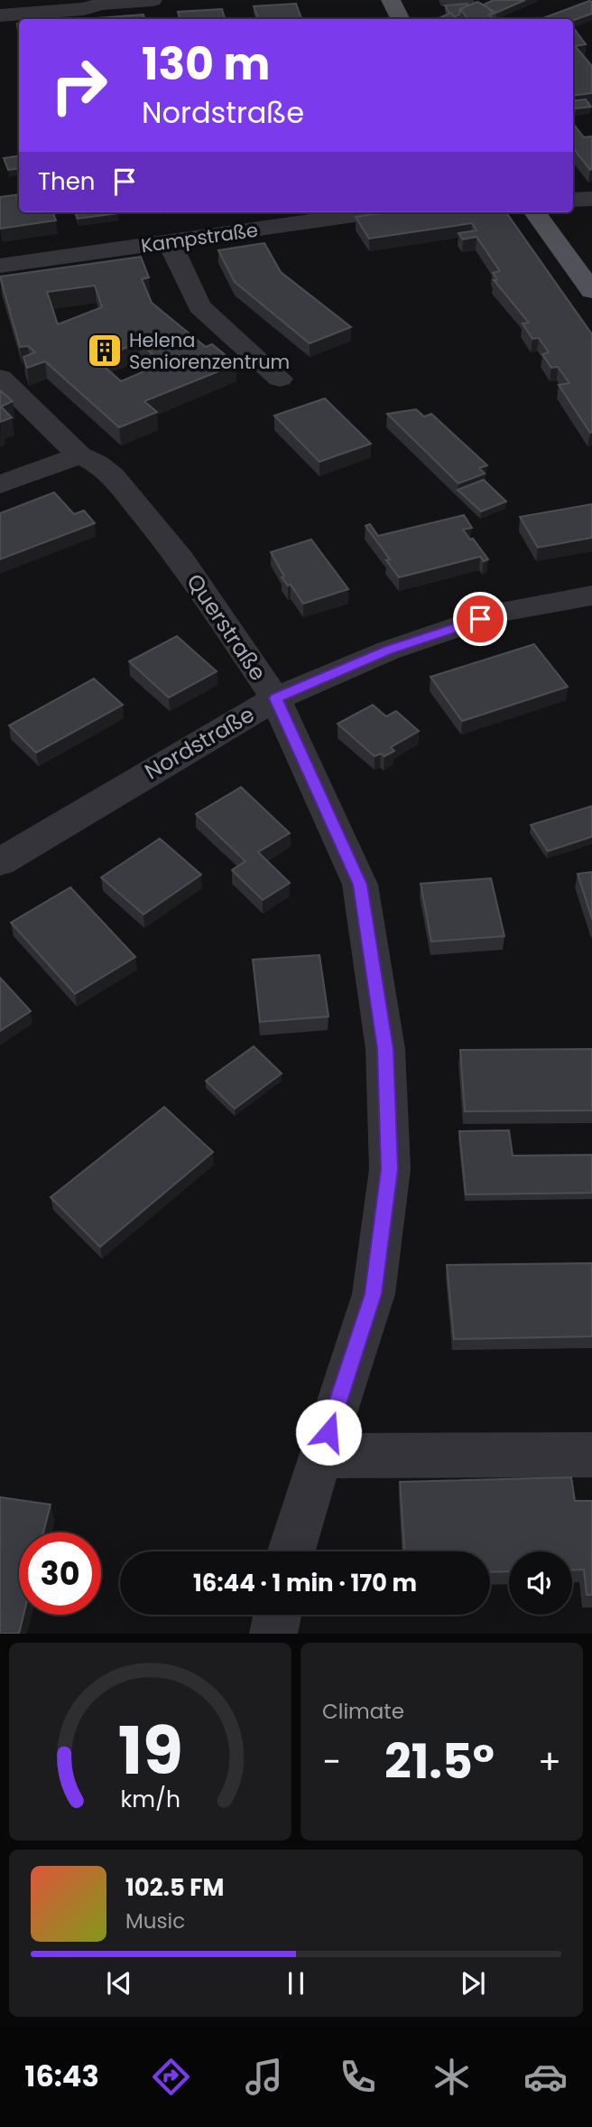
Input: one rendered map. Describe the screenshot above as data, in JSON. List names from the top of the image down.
{
  "streets": {
    "street": ["Kampstraße", "Querstraße", "Nordstraße"]
  },
  "crossings": [
    ["Querstraße", "Nordstraße"]
  ],
  "places": {
    "building": ["Helena Seniorenzentrum"]
  },
  "page": {
    "turn": ["130 m", "Nordstraße"],
    "then": "Then",
    "limit": "30",
    "trip": "16:44 · 1 min · 170 m",
    "tile": "Climate",
    "heat": ["−", "21.5°", "+"],
    "song": ["102.5 FM", "Music"],
    "tabs": "16:43",
    "gauge": ["19", "km/h"]
  }
}
